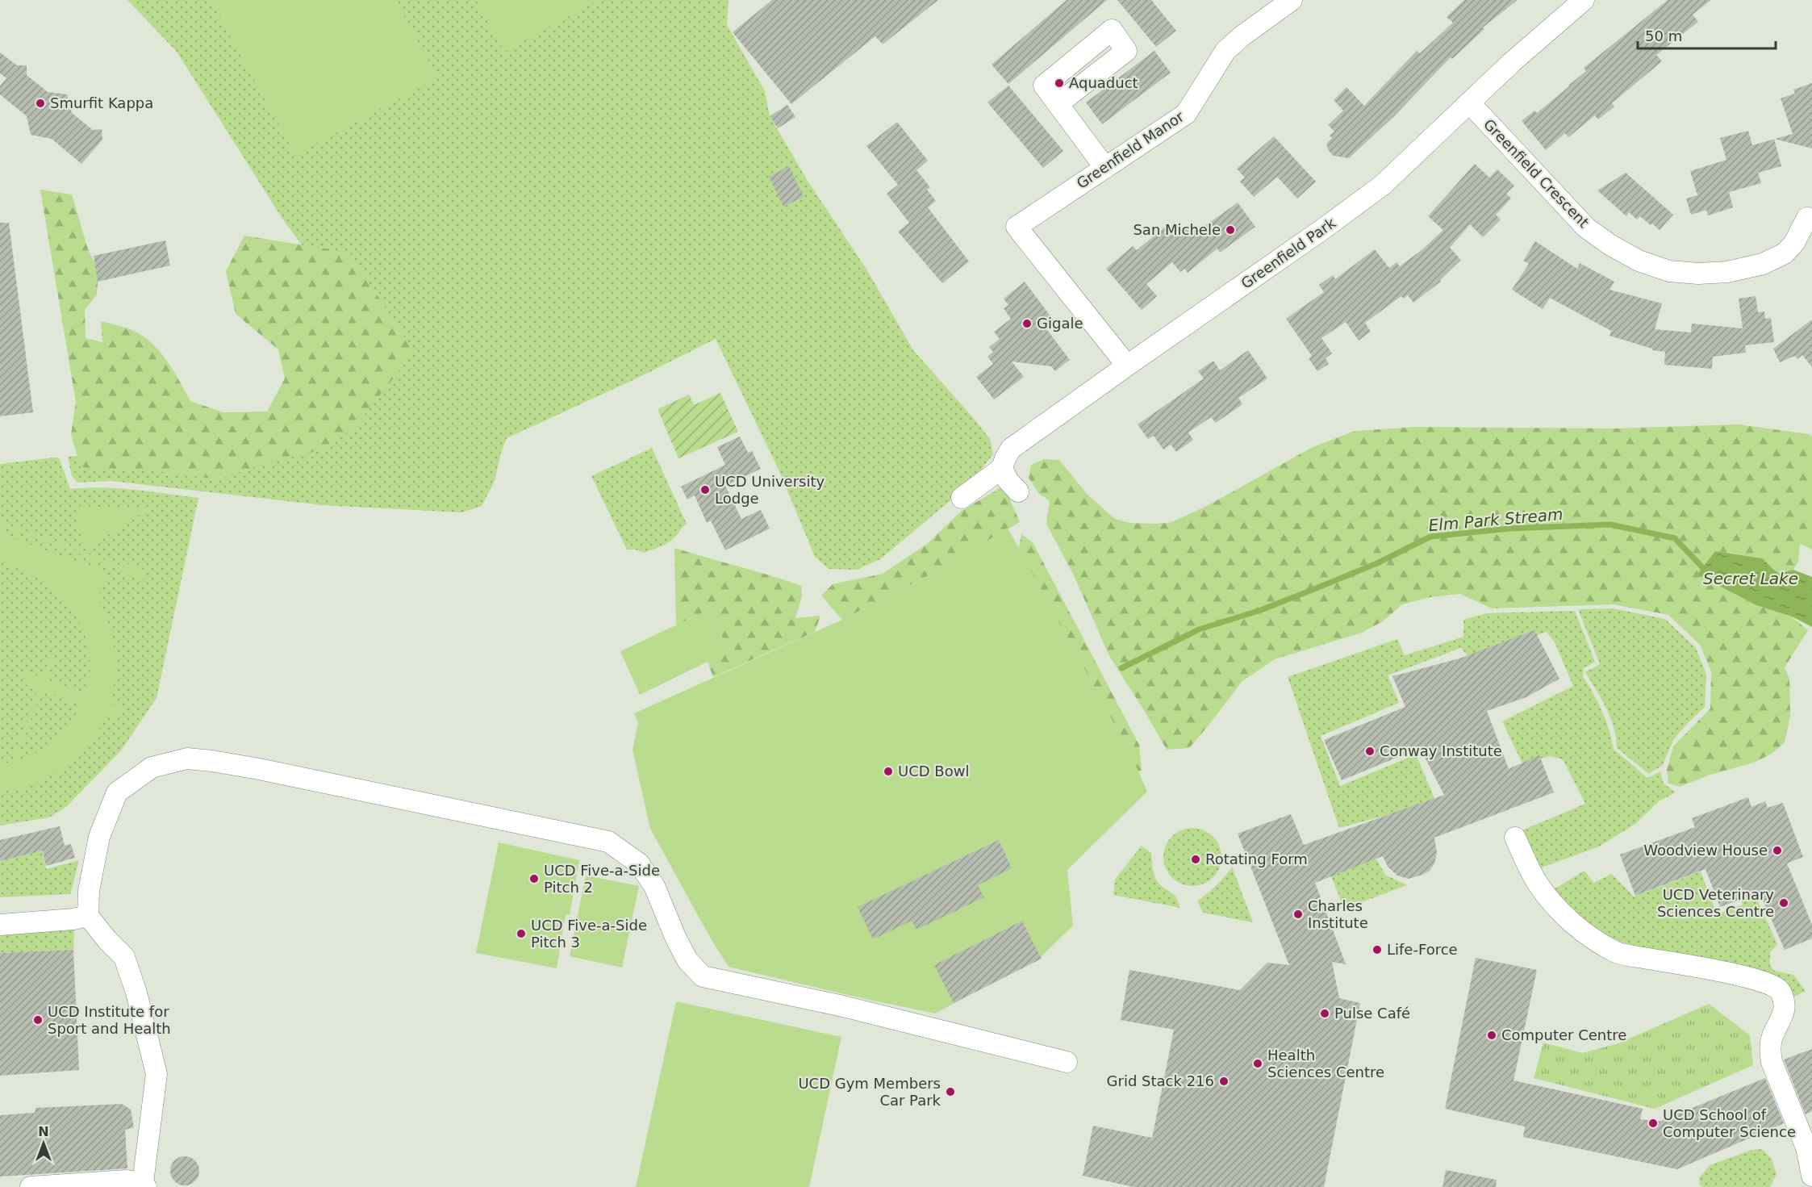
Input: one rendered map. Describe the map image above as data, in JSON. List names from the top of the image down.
{
  "streets": {
    "street": ["Greenfield Manor", "Greenfield Crescent", "Greenfield Park"]
  },
  "crossings": [
    ["Greenfield Manor", "Greenfield Park"],
    ["Greenfield Crescent", "Greenfield Park"]
  ],
  "water": ["Elm Park Stream", "Secret Lake"],
  "places": [
    "Aquaduct",
    "Smurfit Kappa",
    "San Michele",
    "Gigale",
    "UCD University Lodge",
    "Conway Institute",
    "UCD Bowl",
    "Woodview House",
    "Rotating Form",
    "UCD Five-a-Side Pitch 2",
    "UCD Veterinary Sciences Centre",
    "Charles Institute",
    "UCD Five-a-Side Pitch 3",
    "Life-Force",
    "Pulse Café",
    "UCD Institute for Sport and Health",
    "Computer Centre",
    "Health Sciences Centre",
    "Grid Stack 216",
    "UCD Gym Members Car Park",
    "UCD School of Computer Science"
  ],
  "scale_bar": "50 m",
  "north": "top"
}
